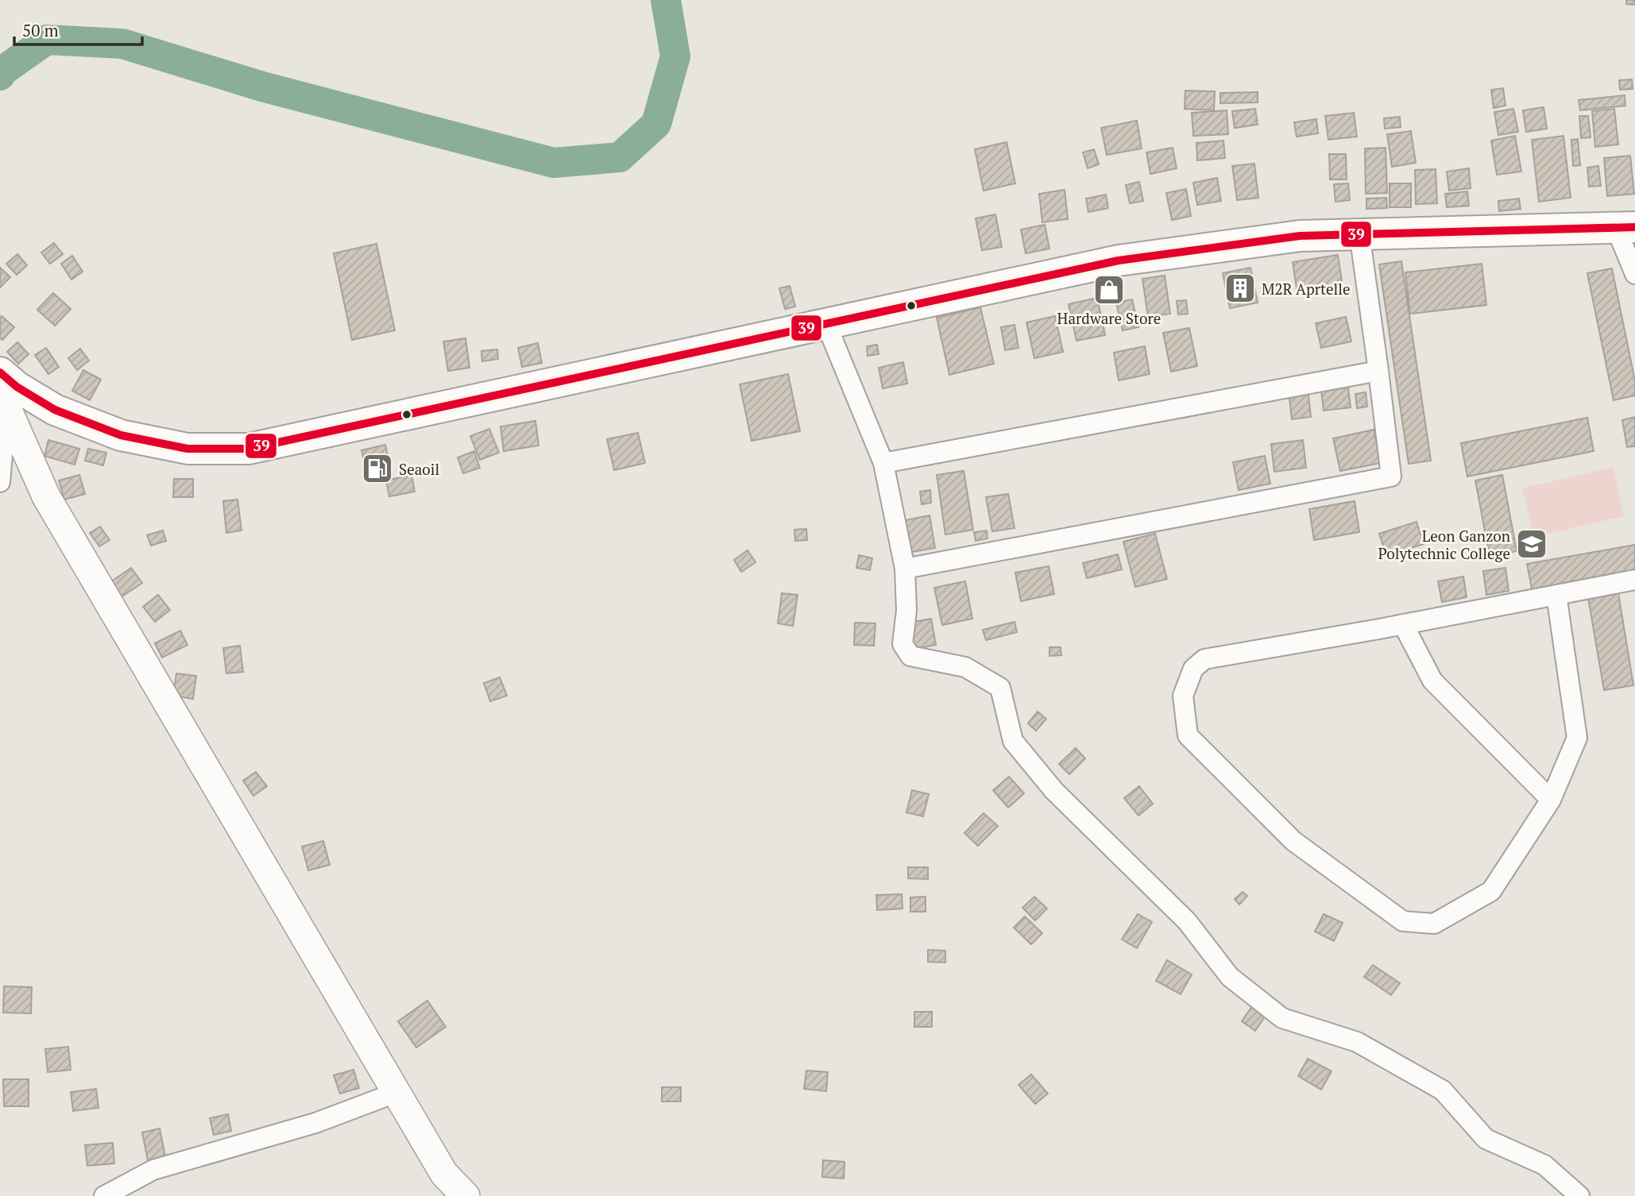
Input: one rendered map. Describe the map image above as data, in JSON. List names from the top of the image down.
{
  "places": {
    "building": ["M2R Aprtelle"],
    "shop": ["Hardware Store"],
    "fuel station": ["Seaoil"],
    "school or university": ["Leon Ganzon Polytechnic College"]
  },
  "lines": ["transit line 39"],
  "scale_bar": "50 m"
}
